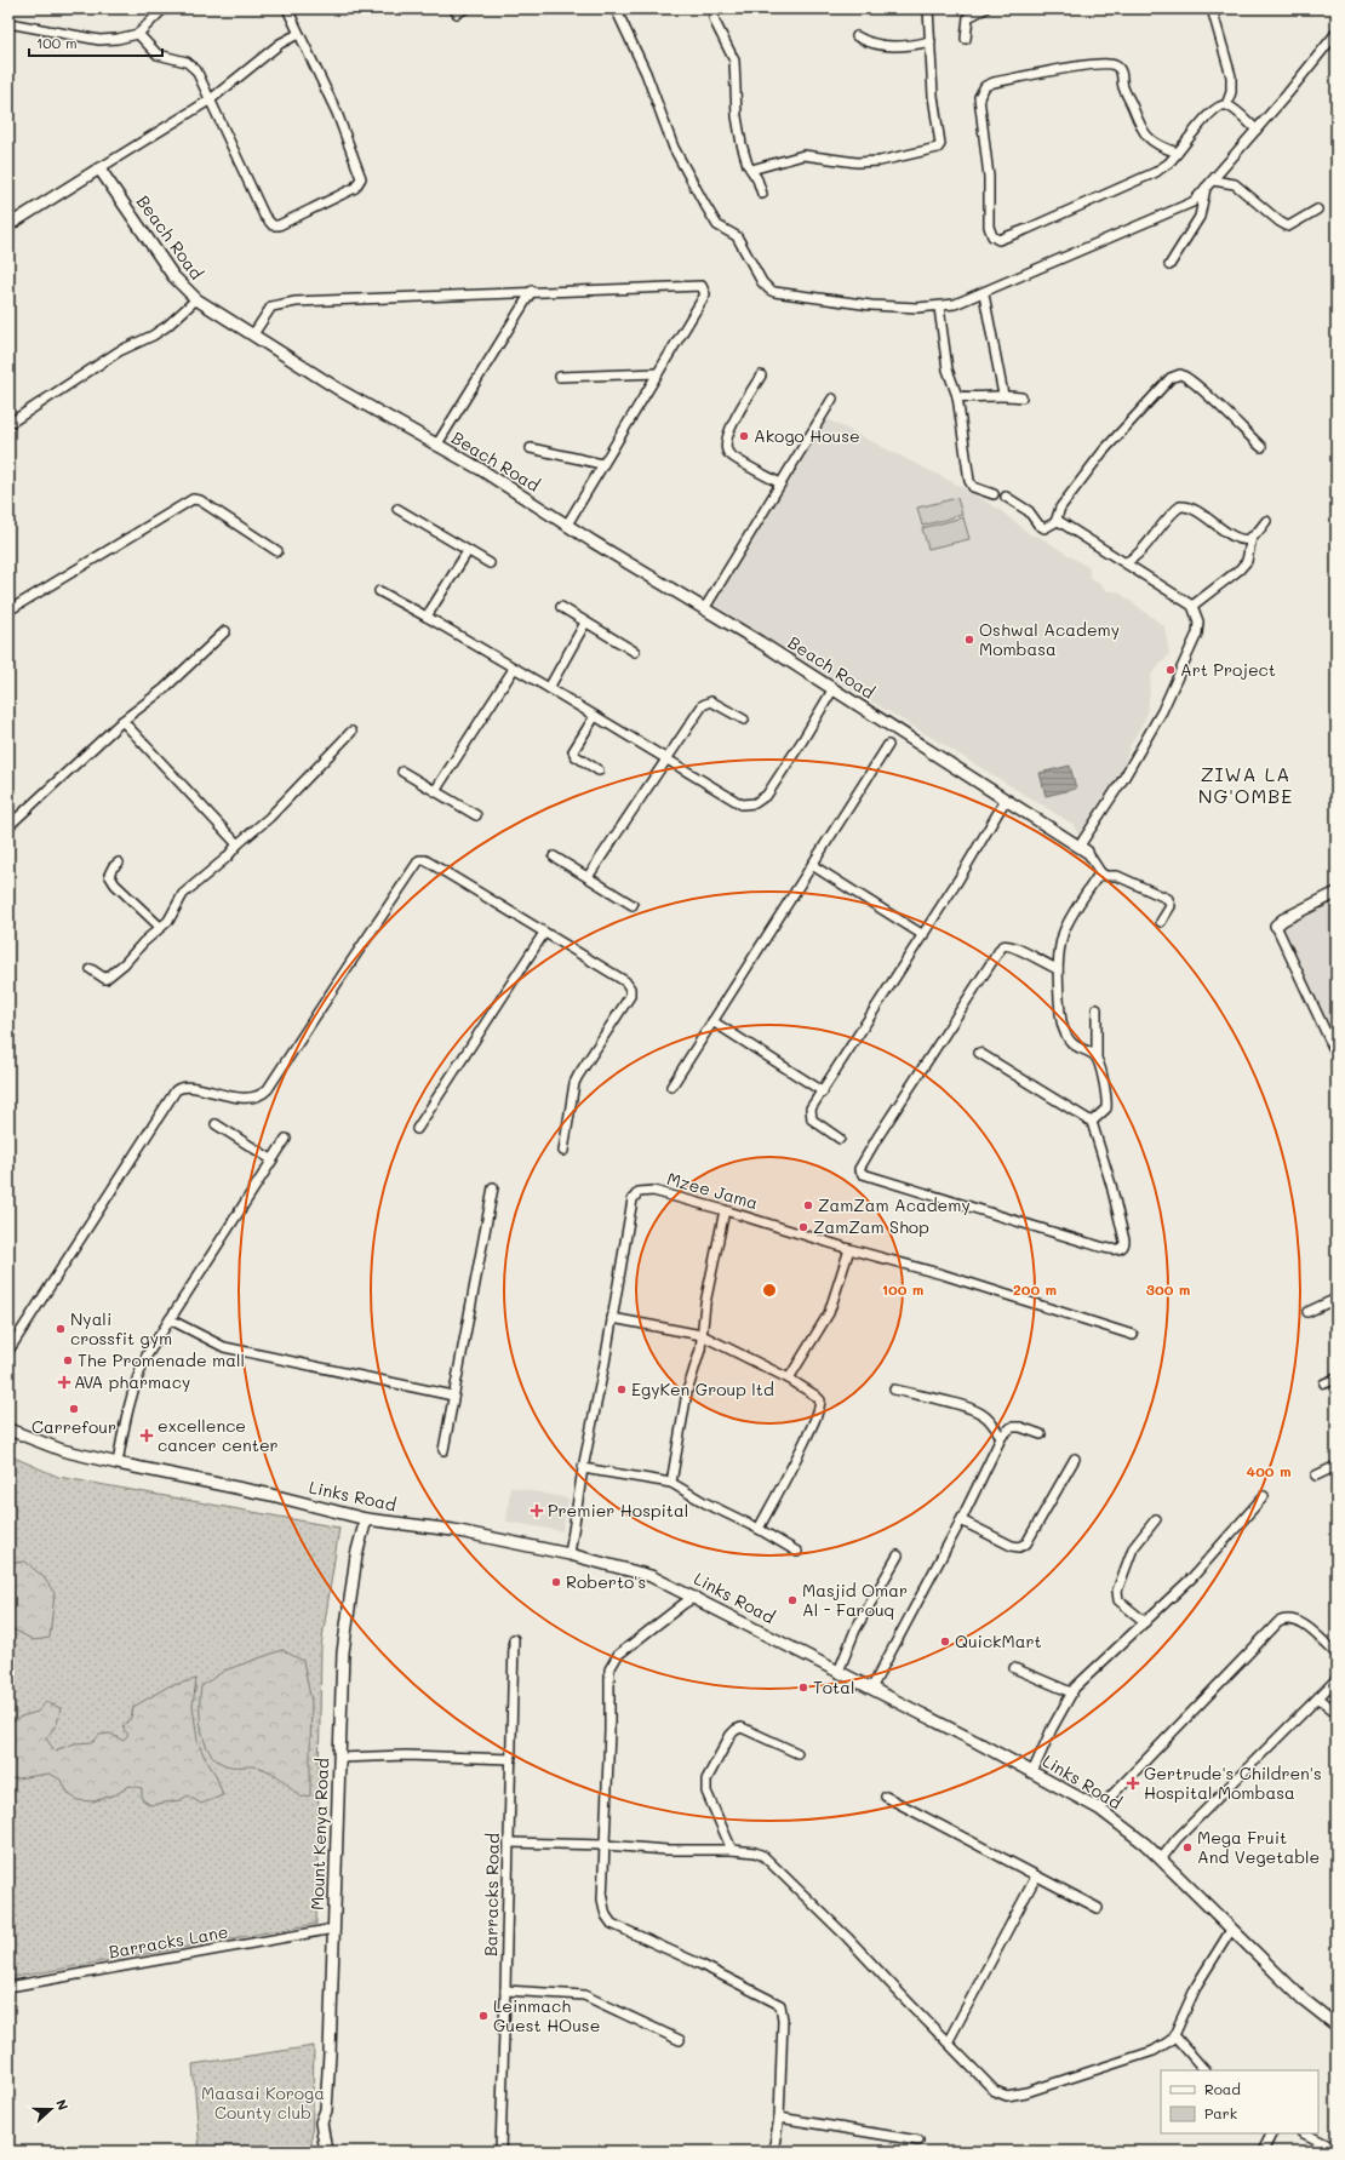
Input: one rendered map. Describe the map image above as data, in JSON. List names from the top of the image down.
{
  "streets": {
    "main road": ["Beach Road", "Links Road", "Mount Kenya Road"],
    "street": ["Mzee Jama", "Barracks Road", "Barracks Lane"]
  },
  "crossings": [
    ["Mzee Jama", "Links Road"],
    ["Links Road", "Mount Kenya Road"],
    ["Mount Kenya Road", "Barracks Lane"]
  ],
  "districts": ["ZIWA LA NG'OMBE"],
  "parks": ["Maasai Koroga County club"],
  "places": {
    "other": [
      "Akogo House",
      "Oshwal Academy Mombasa",
      "Art Project",
      "ZamZam Academy",
      "ZamZam Shop",
      "Nyali crossfit gym",
      "The Promenade mall",
      "EgyKen Group ltd",
      "Carrefour",
      "Roberto's",
      "Masjid Omar Al - Farouq",
      "QuickMart",
      "Total",
      "Mega Fruit And Vegetable",
      "Leinmach Guest HOuse"
    ],
    "health": [
      "AVA pharmacy",
      "excellence cancer center",
      "Premier Hospital",
      "Gertrude's Children's Hospital Mombasa"
    ]
  },
  "legend": ["Road", "Park"],
  "scale_bar": "100 m",
  "north": "right",
  "rings": [
    "100 m",
    "200 m",
    "300 m",
    "400 m"
  ]
}
